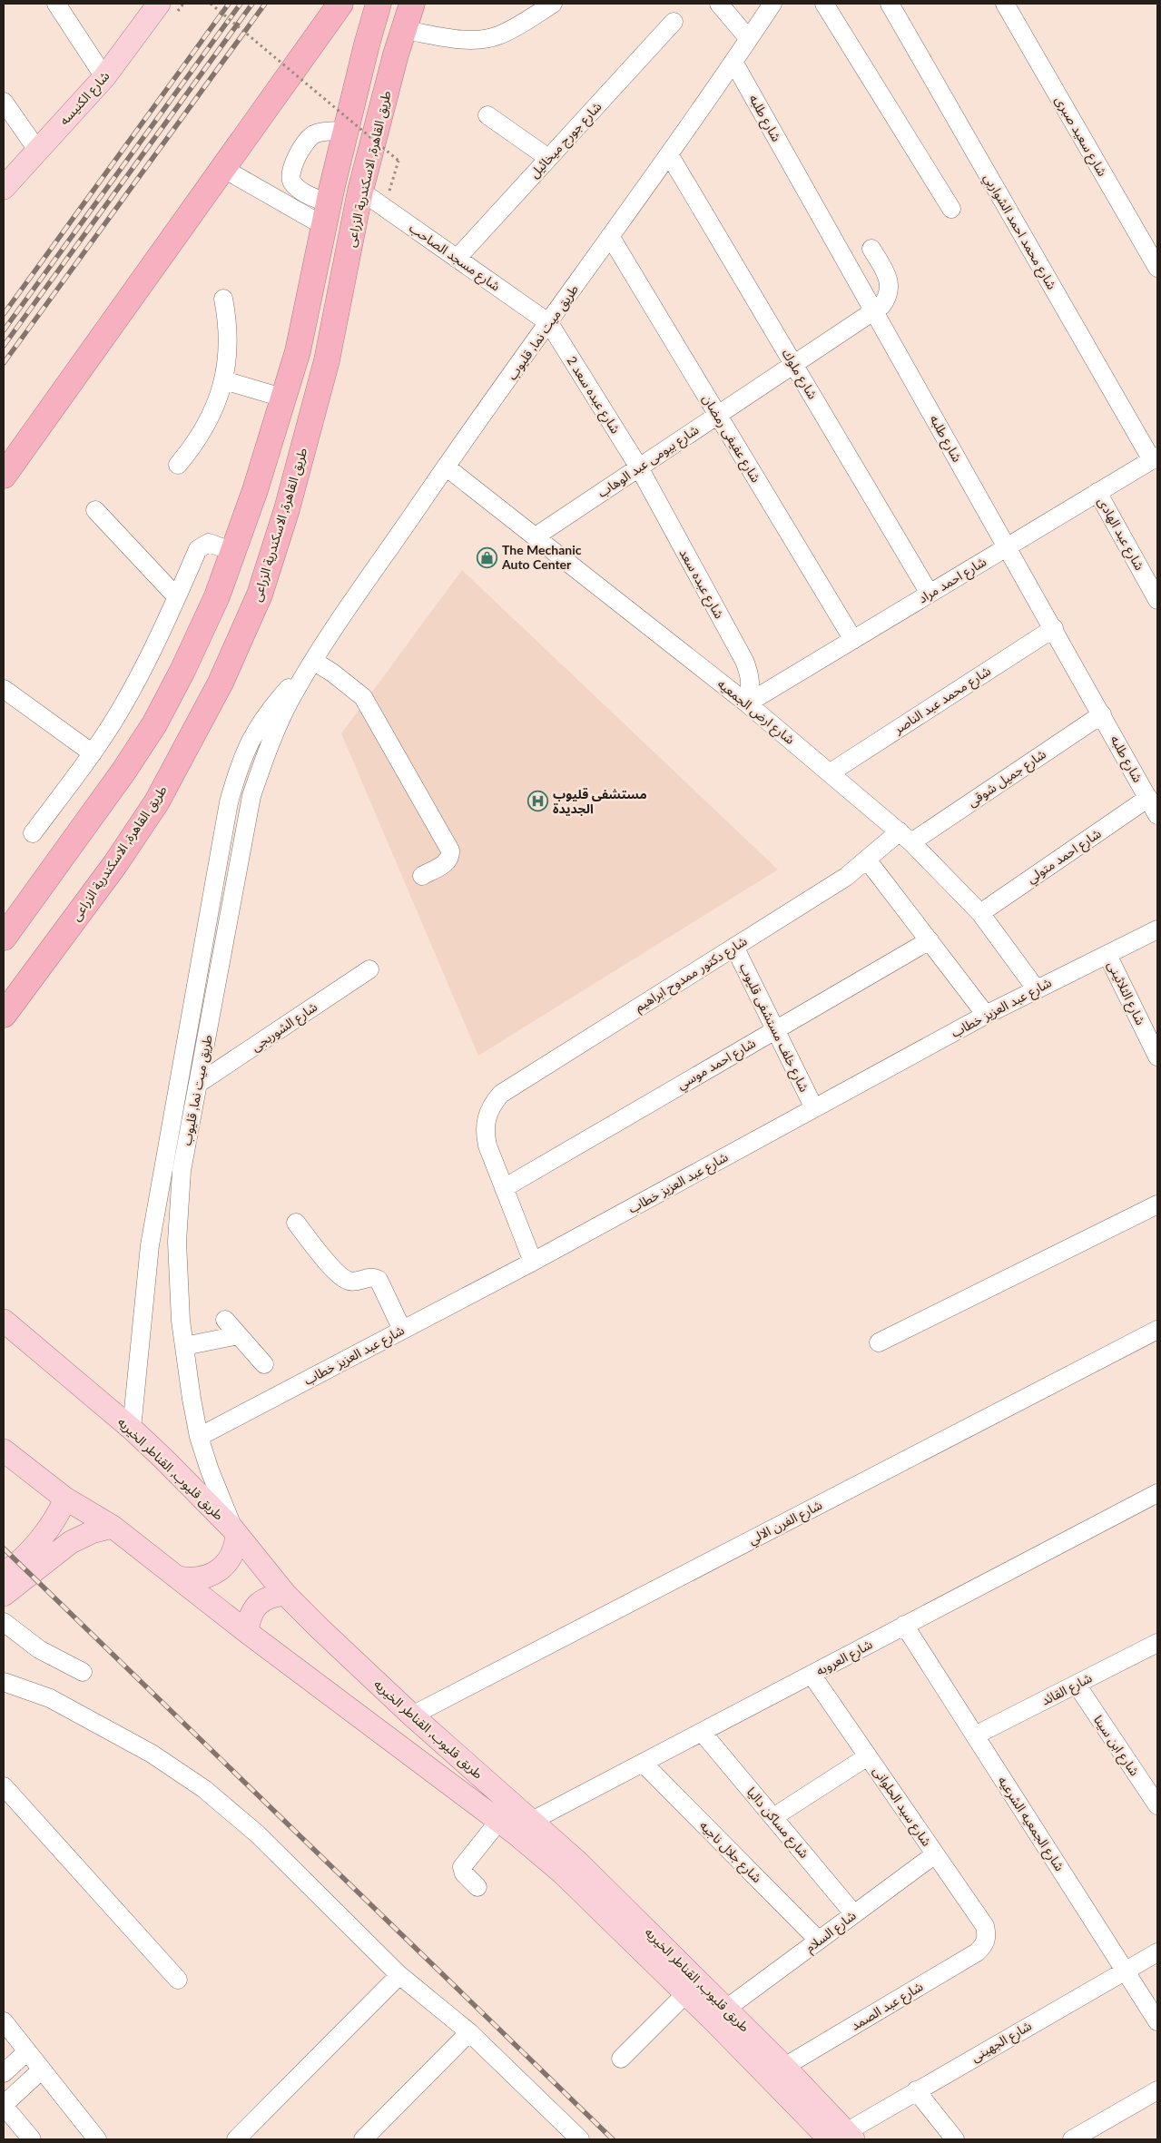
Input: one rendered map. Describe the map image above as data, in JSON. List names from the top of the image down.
{
  "streets": {
    "highway": ["طريق القاهرة, الاسكندرية الزراعى"],
    "main road": ["شارع الكنيسه", "طريق قليوب, القناطر الخيريه"],
    "street": [
      "شارع طلبه",
      "شارع سعيد صبرى",
      "شارع جورج ميخائيل",
      "شارع محمد احمد الشواربي",
      "شارع مسجد الصاحب",
      "طريق ميت نما, قليوب",
      "شارع ملوك",
      "شارع عبده سعد 2",
      "شارع عفيفى رمضان",
      "شارع بيومى عبد الوهاب",
      "شارع عبد الهادى",
      "شارع احمد مراد",
      "شارع عبده سعد",
      "شارع محمد عبد الناصر",
      "شارع ارض الجمعيه",
      "شارع جميل شوقى",
      "شارع احمد متولي",
      "شارع دكتور ممدوح ابراهيم",
      "شارع الثلاثينى",
      "شارع عبد العزيز خطاب",
      "شارع الشوربجى",
      "شارع خلف مستشفى قليوب",
      "شارع احمد موسي",
      "شارع الفرن الالي",
      "شارع العروبه",
      "شارع القائد",
      "شارع ابن سينا",
      "شارع سيد الحلوانى",
      "شارع مساكن داليا",
      "شارع الجمعيه الشرعيه",
      "شارع جلال ناجيه",
      "شارع السلام",
      "شارع عبد الصمد",
      "شارع الجهينى"
    ]
  },
  "crossings": [
    ["شارع طلبه", "طريق ميت نما, قليوب"],
    ["شارع طلبه", "شارع بيومى عبد الوهاب"],
    ["شارع طلبه", "شارع احمد مراد"],
    ["شارع طلبه", "شارع محمد عبد الناصر"],
    ["شارع طلبه", "شارع جميل شوقى"],
    ["شارع طلبه", "شارع احمد متولي"],
    ["شارع جورج ميخائيل", "شارع مسجد الصاحب"],
    ["طريق القاهرة, الاسكندرية الزراعى", "شارع مسجد الصاحب"],
    ["شارع محمد احمد الشواربي", "شارع احمد مراد"],
    ["شارع مسجد الصاحب", "طريق ميت نما, قليوب"],
    ["شارع مسجد الصاحب", "شارع عبده سعد 2"],
    ["طريق ميت نما, قليوب", "شارع ملوك"],
    ["طريق ميت نما, قليوب", "شارع عبده سعد 2"],
    ["طريق ميت نما, قليوب", "شارع عفيفى رمضان"],
    ["طريق ميت نما, قليوب", "شارع ارض الجمعيه"],
    ["طريق ميت نما, قليوب", "شارع عبد العزيز خطاب"],
    ["طريق ميت نما, قليوب", "شارع الشوربجى"],
    ["طريق ميت نما, قليوب", "طريق قليوب, القناطر الخيريه"],
    ["شارع ملوك", "شارع بيومى عبد الوهاب"],
    ["شارع ملوك", "شارع احمد مراد"],
    ["شارع عبده سعد 2", "شارع بيومى عبد الوهاب"],
    ["شارع عبده سعد 2", "شارع عبده سعد"],
    ["شارع عفيفى رمضان", "شارع بيومى عبد الوهاب"],
    ["شارع عفيفى رمضان", "شارع احمد مراد"],
    ["شارع بيومى عبد الوهاب", "شارع عبده سعد"],
    ["شارع بيومى عبد الوهاب", "شارع ارض الجمعيه"],
    ["شارع عبد الهادى", "شارع احمد مراد"],
    ["شارع احمد مراد", "شارع عبده سعد"],
    ["شارع احمد مراد", "شارع ارض الجمعيه"],
    ["شارع عبده سعد", "شارع ارض الجمعيه"],
    ["شارع محمد عبد الناصر", "شارع ارض الجمعيه"],
    ["شارع ارض الجمعيه", "شارع جميل شوقى"],
    ["شارع ارض الجمعيه", "شارع احمد متولي"],
    ["شارع ارض الجمعيه", "شارع دكتور ممدوح ابراهيم"],
    ["شارع ارض الجمعيه", "شارع عبد العزيز خطاب"],
    ["شارع جميل شوقى", "شارع دكتور ممدوح ابراهيم"],
    ["شارع دكتور ممدوح ابراهيم", "شارع خلف مستشفى قليوب"],
    ["شارع دكتور ممدوح ابراهيم", "شارع احمد موسي"],
    ["شارع الثلاثينى", "شارع عبد العزيز خطاب"],
    ["شارع عبد العزيز خطاب", "شارع خلف مستشفى قليوب"],
    ["شارع خلف مستشفى قليوب", "شارع احمد موسي"],
    ["طريق قليوب, القناطر الخيريه", "شارع الفرن الالي"],
    ["طريق قليوب, القناطر الخيريه", "شارع العروبه"],
    ["طريق قليوب, القناطر الخيريه", "شارع السلام"],
    ["طريق قليوب, القناطر الخيريه", "شارع عبد الصمد"],
    ["طريق قليوب, القناطر الخيريه", "شارع الجهينى"],
    ["شارع العروبه", "شارع سيد الحلوانى"],
    ["شارع العروبه", "شارع مساكن داليا"],
    ["شارع العروبه", "شارع الجمعيه الشرعيه"],
    ["شارع العروبه", "شارع جلال ناجيه"],
    ["شارع القائد", "شارع ابن سينا"],
    ["شارع القائد", "شارع الجمعيه الشرعيه"],
    ["شارع سيد الحلوانى", "شارع السلام"],
    ["شارع سيد الحلوانى", "شارع عبد الصمد"],
    ["شارع مساكن داليا", "شارع السلام"],
    ["شارع الجمعيه الشرعيه", "شارع الجهينى"],
    ["شارع جلال ناجيه", "شارع السلام"]
  ],
  "places": {
    "shop": ["The Mechanic Auto Center"],
    "hospital": ["مستشفى قليوب الجديدة"]
  }
}
